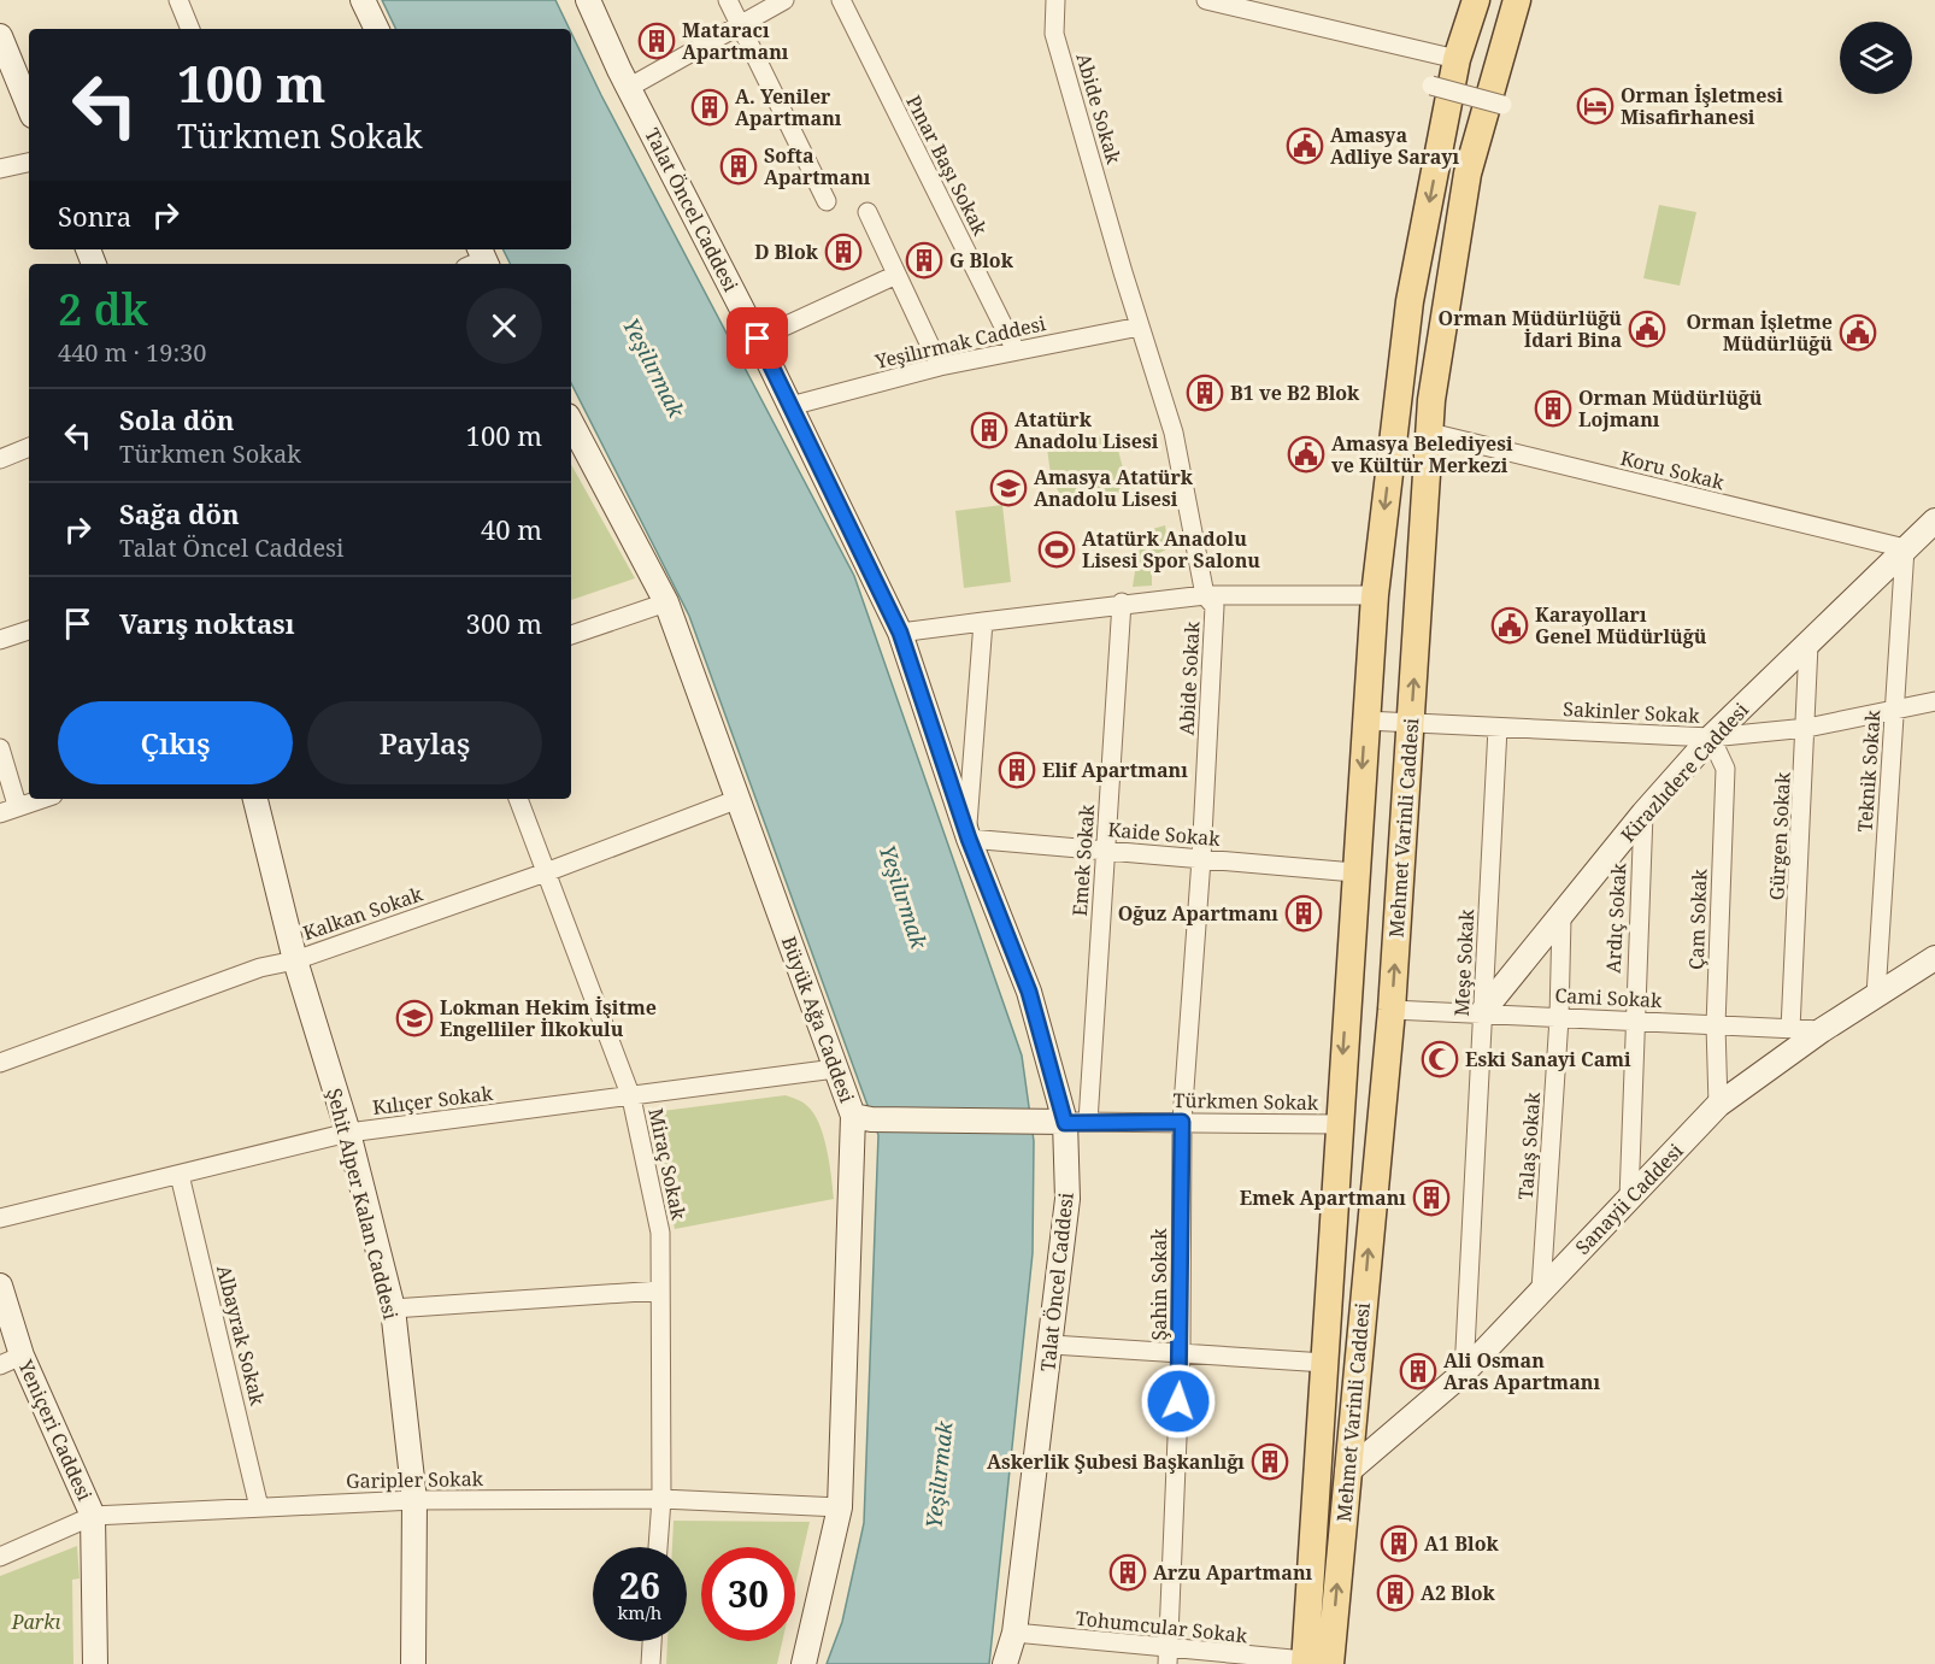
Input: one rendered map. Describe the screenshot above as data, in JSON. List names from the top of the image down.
{
  "streets": {
    "main road": ["Mehmet Varinli Caddesi"],
    "street": [
      "Abide Sokak",
      "Pınar Başı Sokak",
      "Talat Öncel Caddesi",
      "Yeşilırmak Caddesi",
      "Koru Sokak",
      "Sakinler Sokak",
      "Teknik Sokak",
      "Kirazlıdere Caddesi",
      "Kaide Sokak",
      "Gürgen Sokak",
      "Emek Sokak",
      "Kalkan Sokak",
      "Ardıç Sokak",
      "Çam Sokak",
      "Meşe Sokak",
      "Cami Sokak",
      "Büyük Ağa Caddesi",
      "Kılıçer Sokak",
      "Türkmen Sokak",
      "Talaş Sokak",
      "Miraç Sokak",
      "Sanayii Caddesi",
      "Şehit Alper Kalan Caddesi",
      "Şahin Sokak",
      "Albayrak Sokak",
      "Yeniçeri Caddesi",
      "Garipler Sokak",
      "Tohumcular Sokak"
    ]
  },
  "crossings": [
    ["Abide Sokak", "Yeşilırmak Caddesi"],
    ["Abide Sokak", "Kaide Sokak"],
    ["Abide Sokak", "Türkmen Sokak"],
    ["Abide Sokak", "Şahin Sokak"],
    ["Pınar Başı Sokak", "Yeşilırmak Caddesi"],
    ["Talat Öncel Caddesi", "Yeşilırmak Caddesi"],
    ["Talat Öncel Caddesi", "Kaide Sokak"],
    ["Talat Öncel Caddesi", "Emek Sokak"],
    ["Talat Öncel Caddesi", "Türkmen Sokak"],
    ["Talat Öncel Caddesi", "Tohumcular Sokak"],
    ["Koru Sokak", "Teknik Sokak"],
    ["Koru Sokak", "Kirazlıdere Caddesi"],
    ["Koru Sokak", "Mehmet Varinli Caddesi"],
    ["Sakinler Sokak", "Teknik Sokak"],
    ["Sakinler Sokak", "Kirazlıdere Caddesi"],
    ["Sakinler Sokak", "Mehmet Varinli Caddesi"],
    ["Sakinler Sokak", "Gürgen Sokak"],
    ["Sakinler Sokak", "Çam Sokak"],
    ["Sakinler Sokak", "Meşe Sokak"],
    ["Teknik Sokak", "Kirazlıdere Caddesi"],
    ["Teknik Sokak", "Sanayii Caddesi"],
    ["Kirazlıdere Caddesi", "Gürgen Sokak"],
    ["Kirazlıdere Caddesi", "Ardıç Sokak"],
    ["Kirazlıdere Caddesi", "Çam Sokak"],
    ["Kirazlıdere Caddesi", "Meşe Sokak"],
    ["Kirazlıdere Caddesi", "Cami Sokak"],
    ["Kirazlıdere Caddesi", "Talaş Sokak"],
    ["Mehmet Varinli Caddesi", "Kaide Sokak"],
    ["Mehmet Varinli Caddesi", "Cami Sokak"],
    ["Mehmet Varinli Caddesi", "Türkmen Sokak"],
    ["Mehmet Varinli Caddesi", "Sanayii Caddesi"],
    ["Mehmet Varinli Caddesi", "Tohumcular Sokak"],
    ["Kaide Sokak", "Emek Sokak"],
    ["Gürgen Sokak", "Cami Sokak"],
    ["Emek Sokak", "Türkmen Sokak"],
    ["Kalkan Sokak", "Büyük Ağa Caddesi"],
    ["Kalkan Sokak", "Miraç Sokak"],
    ["Kalkan Sokak", "Şehit Alper Kalan Caddesi"],
    ["Ardıç Sokak", "Cami Sokak"],
    ["Ardıç Sokak", "Sanayii Caddesi"],
    ["Çam Sokak", "Cami Sokak"],
    ["Çam Sokak", "Sanayii Caddesi"],
    ["Meşe Sokak", "Cami Sokak"],
    ["Meşe Sokak", "Sanayii Caddesi"],
    ["Cami Sokak", "Talaş Sokak"],
    ["Cami Sokak", "Sanayii Caddesi"],
    ["Büyük Ağa Caddesi", "Kılıçer Sokak"],
    ["Büyük Ağa Caddesi", "Garipler Sokak"],
    ["Kılıçer Sokak", "Miraç Sokak"],
    ["Kılıçer Sokak", "Şehit Alper Kalan Caddesi"],
    ["Kılıçer Sokak", "Albayrak Sokak"],
    ["Türkmen Sokak", "Şahin Sokak"],
    ["Talaş Sokak", "Sanayii Caddesi"],
    ["Miraç Sokak", "Garipler Sokak"],
    ["Şehit Alper Kalan Caddesi", "Garipler Sokak"],
    ["Şahin Sokak", "Tohumcular Sokak"],
    ["Albayrak Sokak", "Garipler Sokak"],
    ["Yeniçeri Caddesi", "Garipler Sokak"]
  ],
  "water": ["Yeşilırmak"],
  "parks": ["Parkı"],
  "places": {
    "building": [
      "Mataracı Apartmanı",
      "A. Yeniler Apartmanı",
      "Softa Apartmanı",
      "D Blok",
      "G Blok",
      "B1 ve B2 Blok",
      "Orman Müdürlüğü Lojmanı",
      "Atatürk Anadolu Lisesi",
      "Elif Apartmanı",
      "Oğuz Apartmanı",
      "Emek Apartmanı",
      "Ali Osman Aras Apartmanı",
      "Askerlik Şubesi Başkanlığı",
      "A1 Blok",
      "Arzu Apartmanı",
      "A2 Blok"
    ],
    "hotel": ["Orman İşletmesi Misafirhanesi"],
    "public building": [
      "Amasya Adliye Sarayı",
      "Orman Müdürlüğü İdari Bina",
      "Orman İşletme Müdürlüğü",
      "Amasya Belediyesi ve Kültür Merkezi",
      "Karayolları Genel Müdürlüğü"
    ],
    "school or university": ["Amasya Atatürk Anadolu Lisesi", "Lokman Hekim İşitme Engelliler İlkokulu"],
    "sports": ["Atatürk Anadolu Lisesi Spor Salonu"],
    "mosque": ["Eski Sanayi Cami"]
  },
  "page": {
    "turn": ["100 m", "Türkmen Sokak"],
    "then": "Sonra",
    "heading": ["2 dk", "440 m · 19:30"],
    "list": [
      {
        "name": "Sola dön",
        "note": "Türkmen Sokak",
        "value": "100 m"
      },
      {
        "name": "Sağa dön",
        "note": "Talat Öncel Caddesi",
        "value": "40 m"
      },
      {
        "name": "Varış noktası",
        "value": "300 m"
      }
    ],
    "buttons": ["Çıkış", "Paylaş"],
    "speed": "26 km/h",
    "limit": "30"
  }
}
